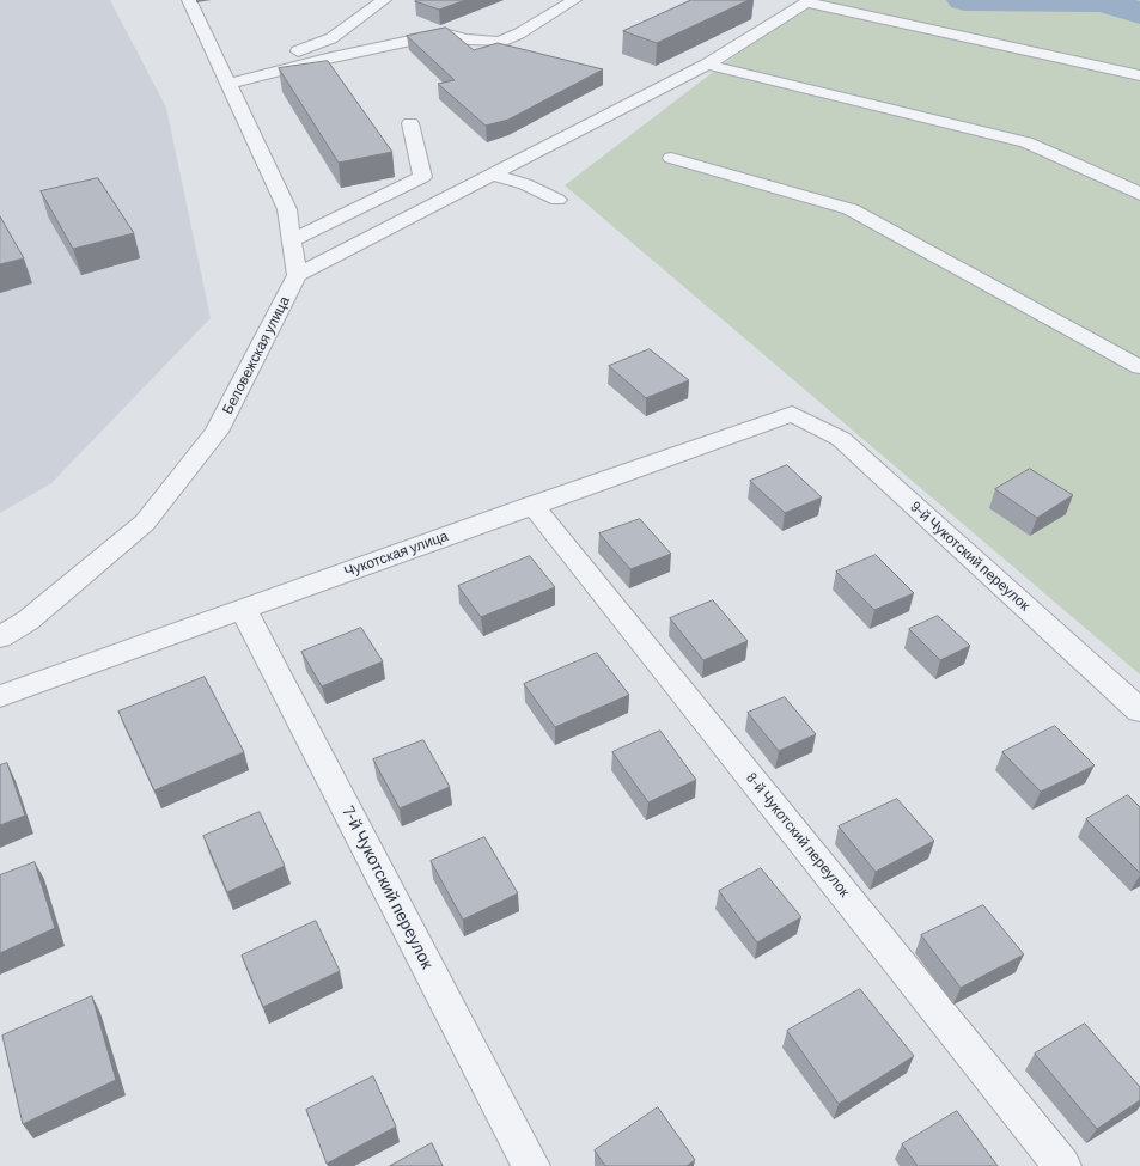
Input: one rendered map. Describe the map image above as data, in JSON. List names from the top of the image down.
{
  "streets": {
    "street": [
      "Беловежская улица",
      "Чукотская улица",
      "9-й Чукотский переулок",
      "8-й Чукотский переулок",
      "7-й Чукотский переулок"
    ]
  },
  "crossings": [
    ["Чукотская улица", "9-й Чукотский переулок"],
    ["Чукотская улица", "8-й Чукотский переулок"],
    ["Чукотская улица", "7-й Чукотский переулок"]
  ]
}
